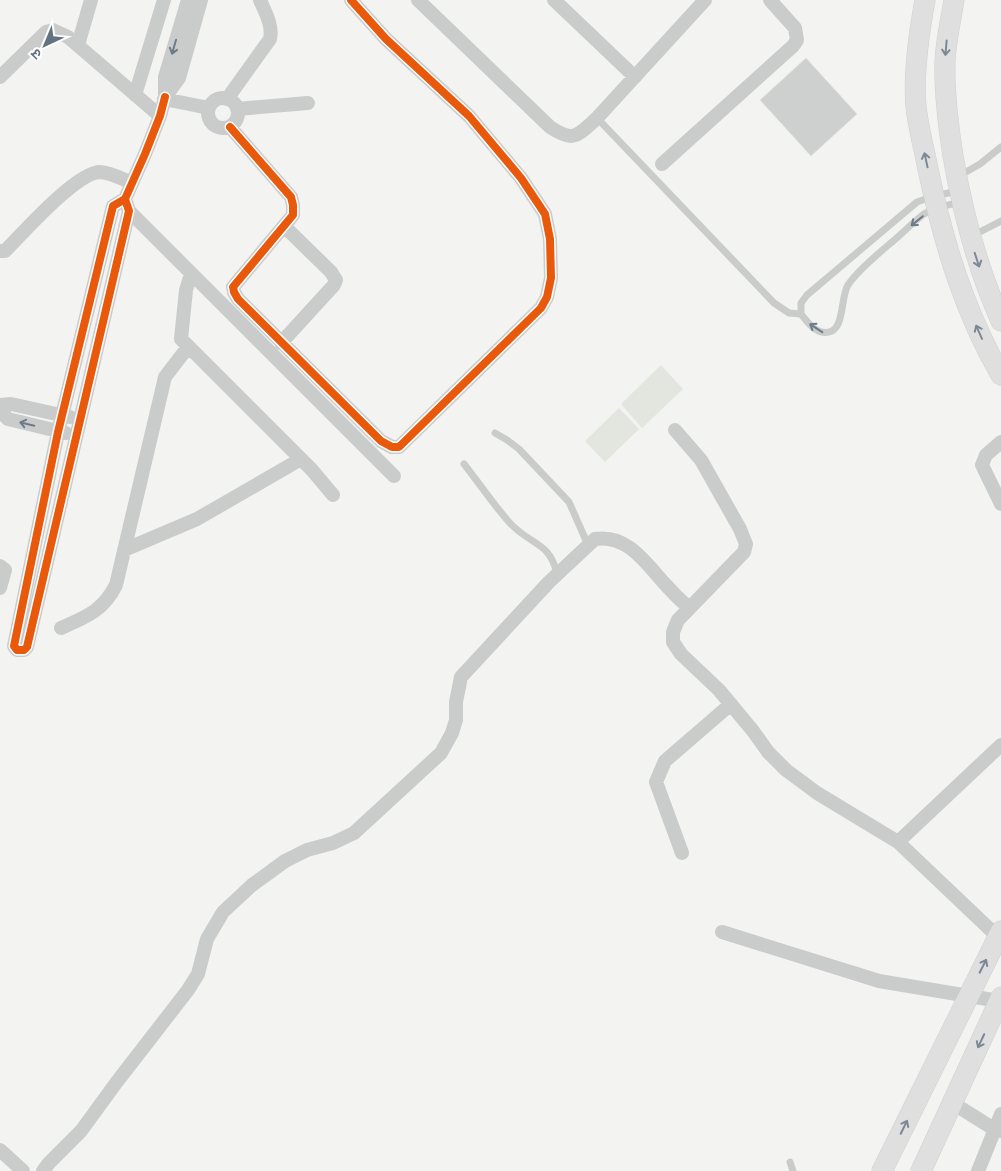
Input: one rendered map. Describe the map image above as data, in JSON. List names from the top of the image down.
{
  "north": "bottom left"
}
